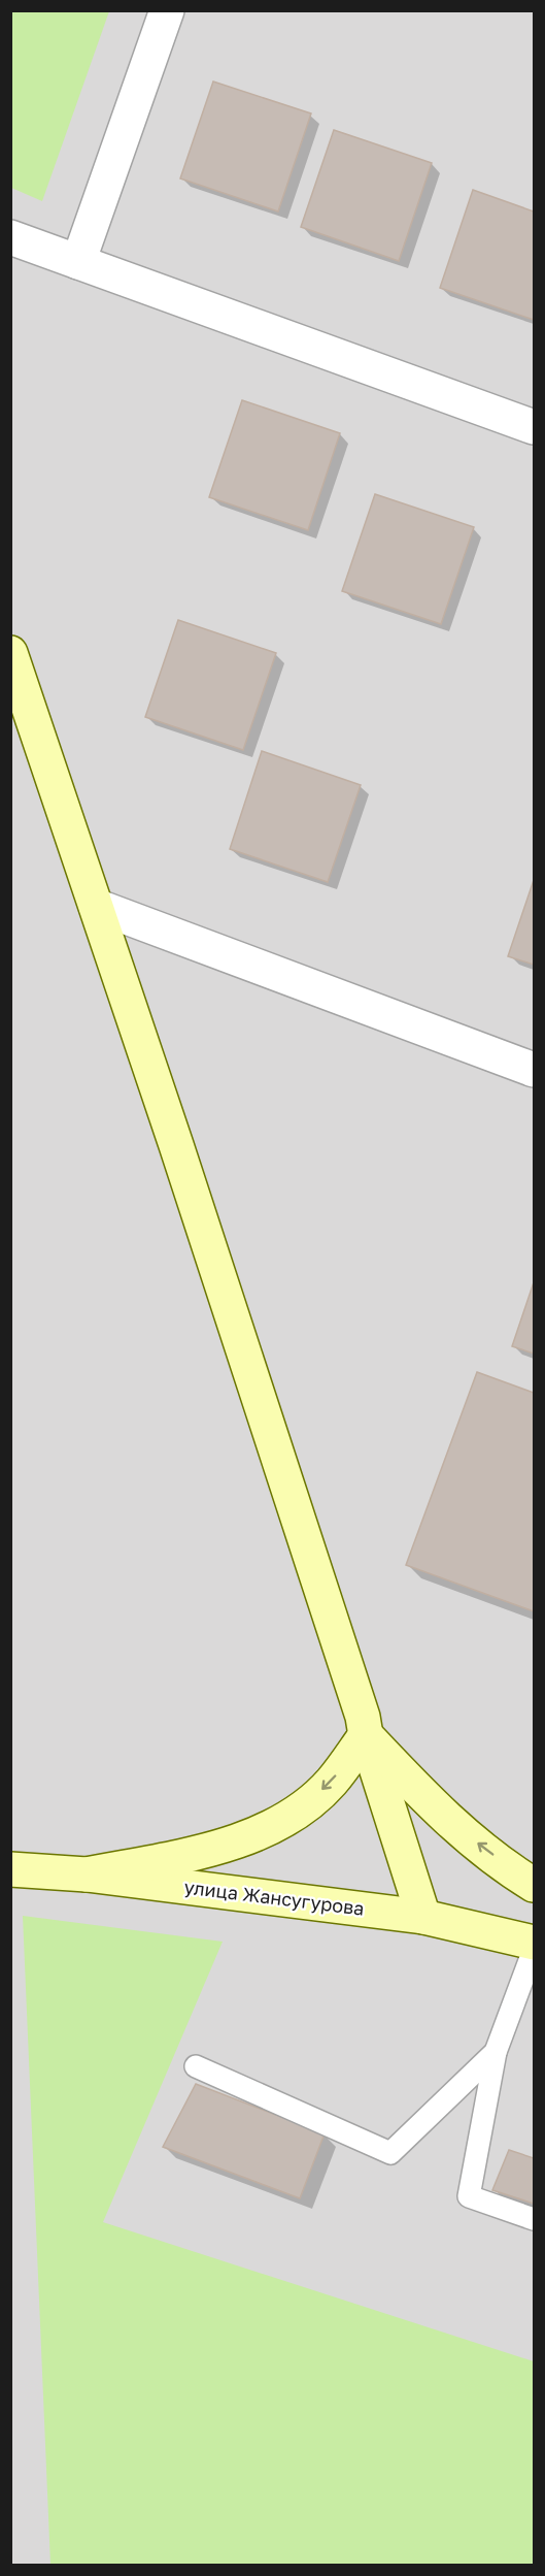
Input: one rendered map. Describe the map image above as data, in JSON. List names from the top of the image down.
{
  "streets": {
    "main road": ["улица Жансугурова"]
  }
}
